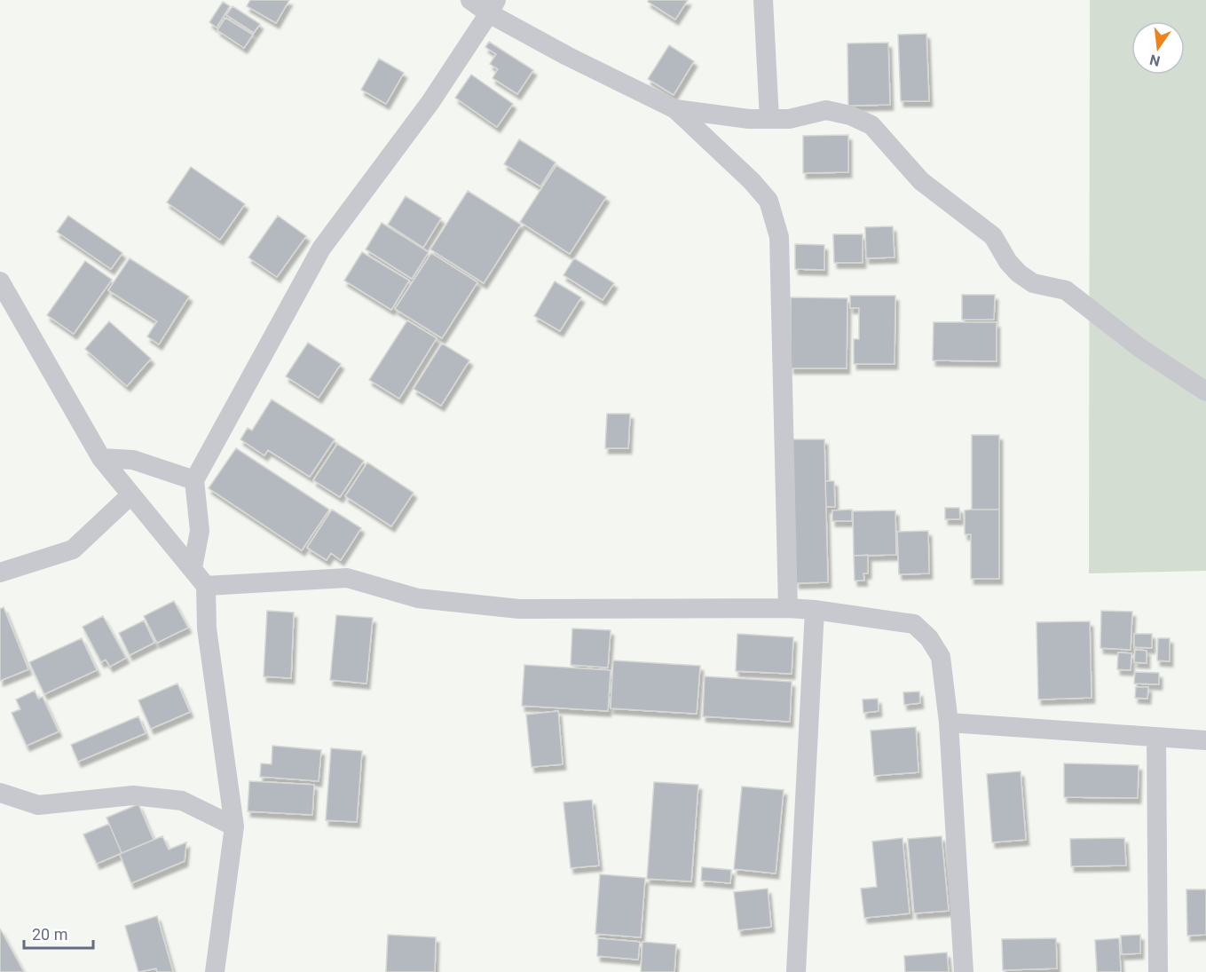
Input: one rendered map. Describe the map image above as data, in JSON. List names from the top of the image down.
{
  "scale_bar": "20 m",
  "north": "bottom"
}
